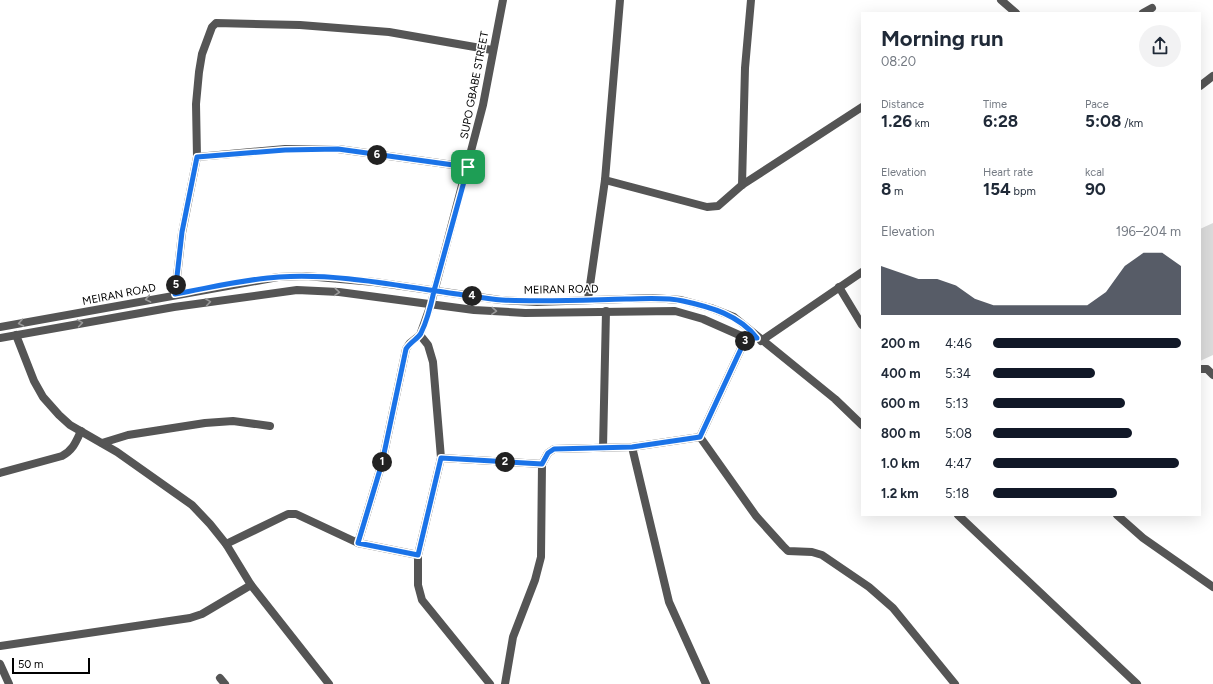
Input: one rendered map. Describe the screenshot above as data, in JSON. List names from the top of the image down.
{
  "streets": {
    "street": ["SUPO GBABE STREET", "MEIRAN ROAD"]
  },
  "crossings": [
    ["SUPO GBABE STREET", "MEIRAN ROAD"]
  ],
  "scale_bar": "50 m",
  "page": {
    "heading": ["Morning run", "08:20"],
    "stats": [
      ["Distance", "1.26 km"],
      ["Time", "6:28"],
      ["Pace", "5:08 /km"],
      ["Elevation", "8 m"],
      ["Heart rate", "154 bpm"],
      ["kcal", "90"]
    ],
    "pins": [
      "6",
      "5",
      "4",
      "3",
      "1",
      "2"
    ],
    "chart": ["Elevation", "196–204 m"],
    "list": [
      {
        "name": "200 m",
        "note": "4:46"
      },
      {
        "name": "400 m",
        "note": "5:34"
      },
      {
        "name": "600 m",
        "note": "5:13"
      },
      {
        "name": "800 m",
        "note": "5:08"
      },
      {
        "name": "1.0 km",
        "note": "4:47"
      },
      {
        "name": "1.2 km",
        "note": "5:18"
      }
    ],
    "scale": "50 m"
  }
}
